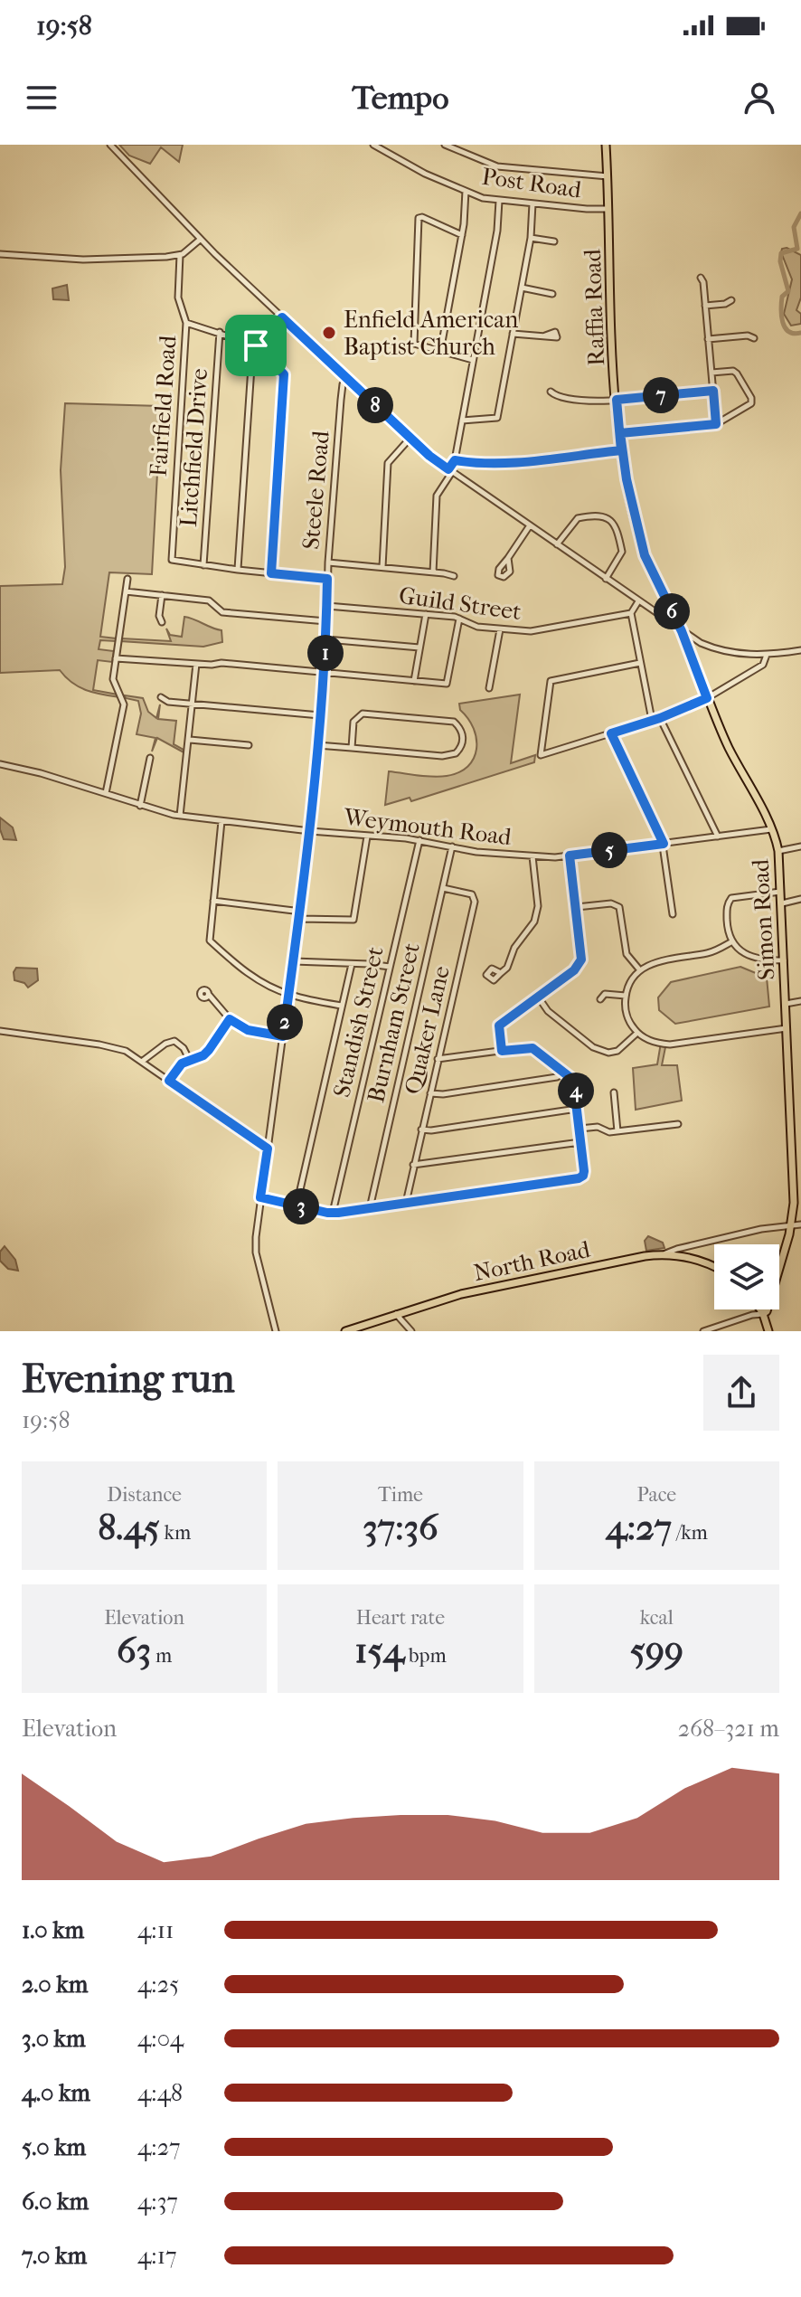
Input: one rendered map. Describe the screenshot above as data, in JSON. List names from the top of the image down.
{
  "streets": {
    "main road": ["Raffia Road", "Simon Road", "North Road"],
    "street": [
      "Post Road",
      "Fairfield Road",
      "Litchfield Drive",
      "Steele Road",
      "Guild Street",
      "Weymouth Road",
      "Standish Street",
      "Burnham Street",
      "Quaker Lane"
    ]
  },
  "crossings": [
    ["Post Road", "Raffia Road"],
    ["Raffia Road", "Simon Road"],
    ["Fairfield Road", "Litchfield Drive"],
    ["Steele Road", "Guild Street"],
    ["Steele Road", "Weymouth Road"],
    ["Weymouth Road", "Simon Road"],
    ["Weymouth Road", "Standish Street"],
    ["Weymouth Road", "Burnham Street"],
    ["Burnham Street", "Quaker Lane"]
  ],
  "places": ["Enfield American Baptist Church"],
  "page": {
    "status": "19:58",
    "header": "Tempo",
    "pins": [
      "7",
      "8",
      "6",
      "1",
      "5",
      "2",
      "4",
      "3"
    ],
    "heading": ["Evening run", "19:58"],
    "stats": [
      ["Distance", "8.45 km"],
      ["Time", "37:36"],
      ["Pace", "4:27 /km"],
      ["Elevation", "63 m"],
      ["Heart rate", "154 bpm"],
      ["kcal", "599"]
    ],
    "chart": ["Elevation", "268–321 m"],
    "list": [
      {
        "name": "1.0 km",
        "note": "4:11"
      },
      {
        "name": "2.0 km",
        "note": "4:25"
      },
      {
        "name": "3.0 km",
        "note": "4:04"
      },
      {
        "name": "4.0 km",
        "note": "4:48"
      },
      {
        "name": "5.0 km",
        "note": "4:27"
      },
      {
        "name": "6.0 km",
        "note": "4:37"
      },
      {
        "name": "7.0 km",
        "note": "4:17"
      }
    ]
  }
}
